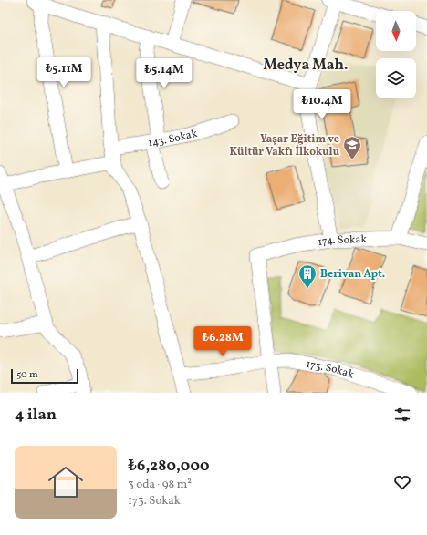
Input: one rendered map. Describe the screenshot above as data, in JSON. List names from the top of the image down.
{
  "streets": {
    "street": ["143. Sokak", "174. Sokak", "173. Sokak"]
  },
  "crossings": [
    ["174. Sokak", "173. Sokak"]
  ],
  "districts": ["Medya Mah."],
  "places": {
    "school or university": ["Yaşar Eğitim ve Kültür Vakfı İlkokulu"],
    "building": ["Berivan Apt."]
  },
  "scale_bar": "50 m",
  "north": "bottom",
  "page": {
    "price": [
      "₺5.11M",
      "₺5.14M",
      "₺10.4M",
      "₺6.28M"
    ],
    "scale": "50 m",
    "heading": "4 ilan",
    "list": [
      {
        "name": "₺6,280,000",
        "note": "3 oda · 98 m² · 173. Sokak"
      }
    ]
  }
}
